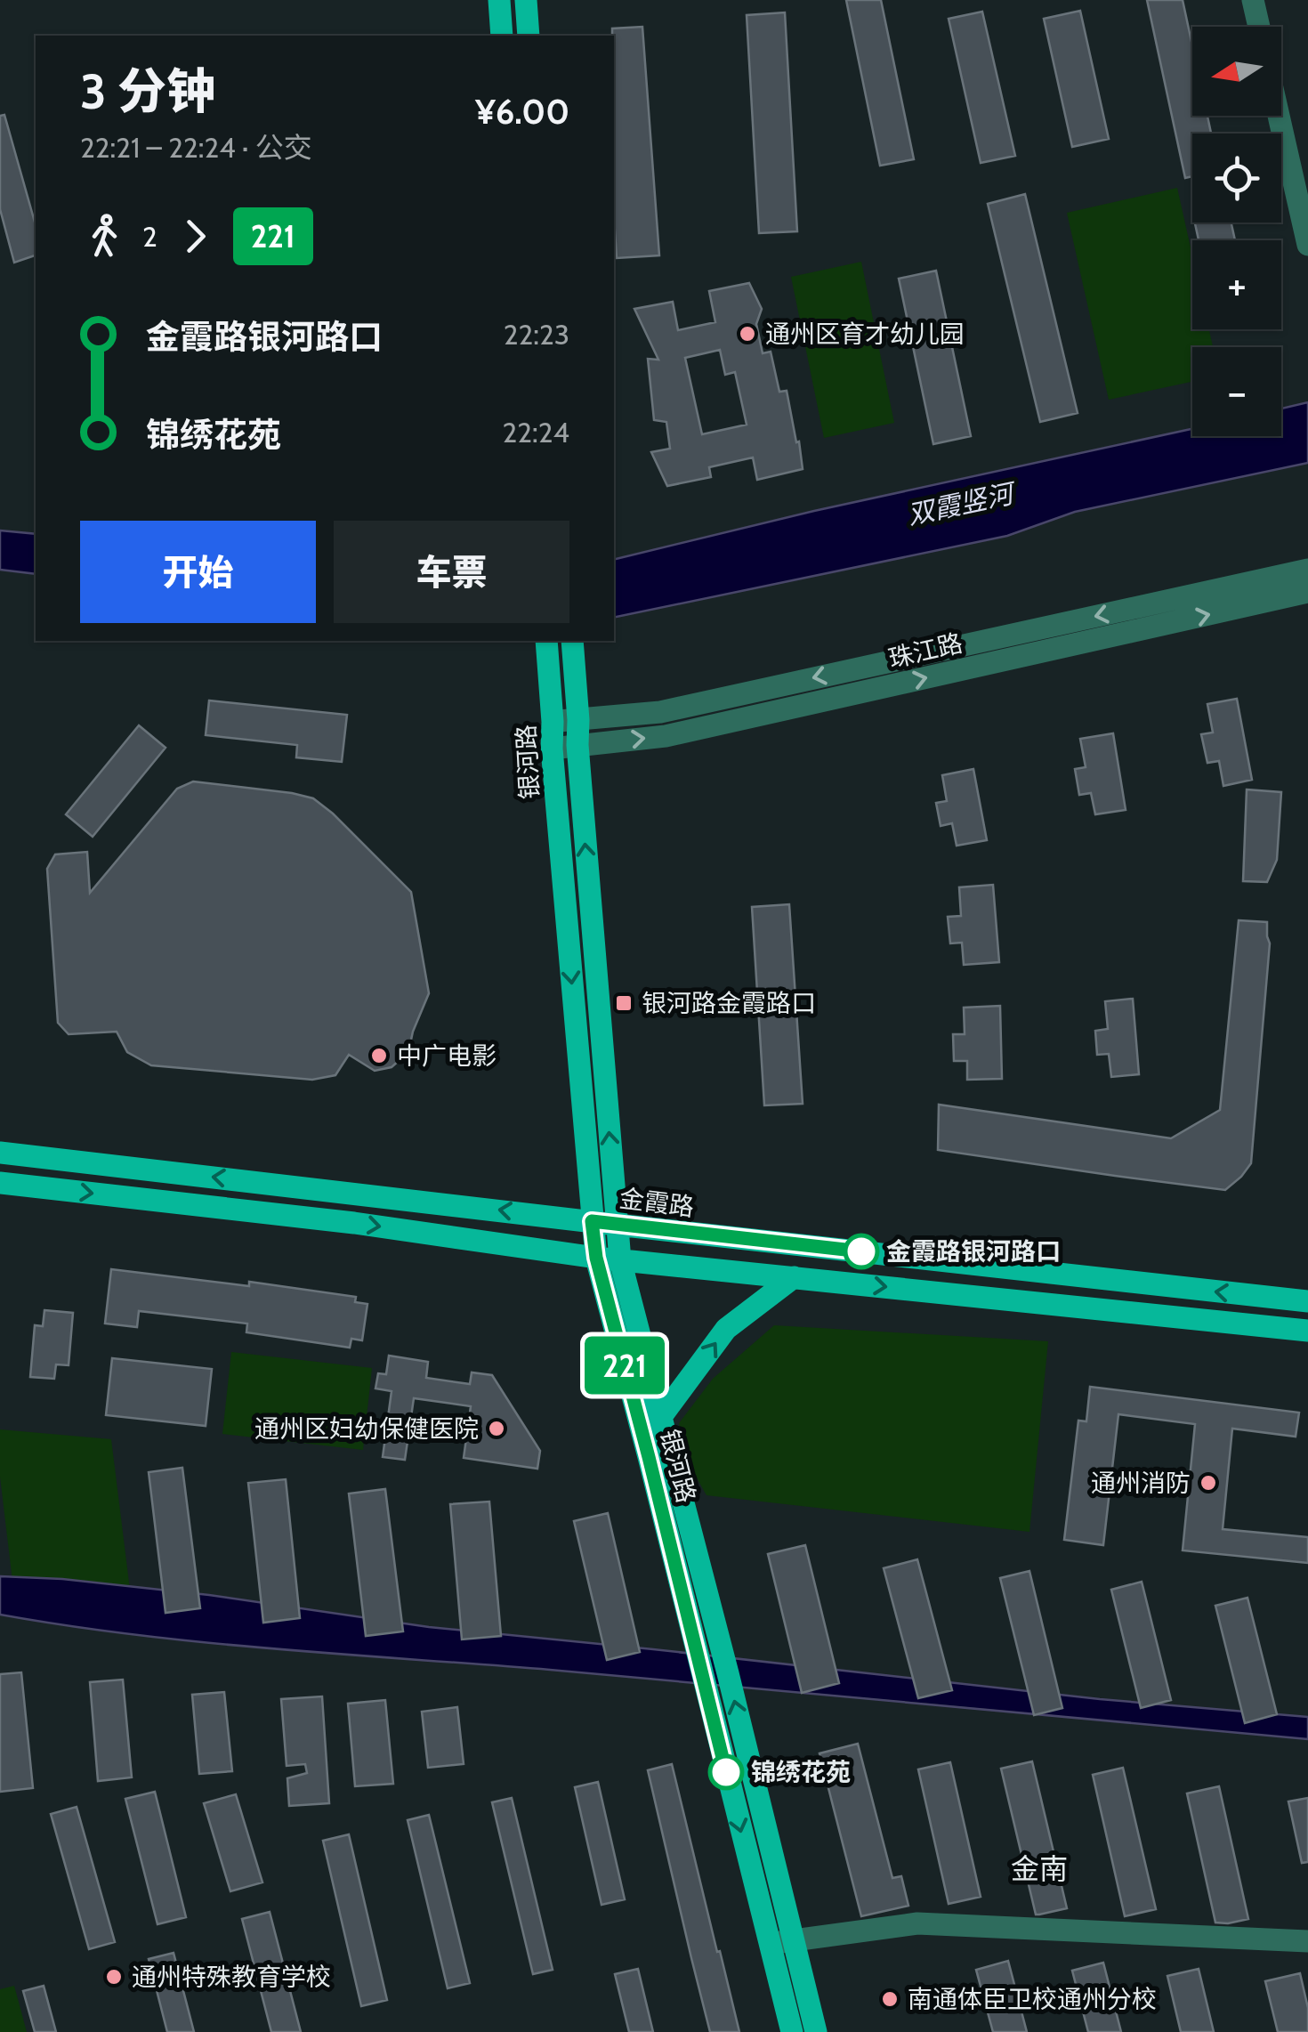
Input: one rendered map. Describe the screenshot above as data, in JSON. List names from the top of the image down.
{
  "streets": {
    "main road": ["银河路", "金霞路"],
    "street": ["珠江路"]
  },
  "crossings": [
    ["珠江路", "银河路"],
    ["银河路", "金霞路"]
  ],
  "districts": ["金南"],
  "water": ["双霞竖河"],
  "places": {
    "other": [
      "通州区育才幼儿园",
      "中广电影",
      "金霞路银河路口",
      "通州区妇幼保健医院",
      "通州消防",
      "锦绣花苑",
      "通州特殊教育学校",
      "南通体臣卫校通州分校"
    ],
    "transit": ["银河路金霞路口"]
  },
  "lines": ["bus line 221"],
  "north": "left",
  "page": {
    "on_map": "221",
    "map_buttons": ["+", "−"],
    "heading": ["3 分钟", "22:21 – 22:24 · 公交", "¥6.00"],
    "legs": ["2", "221"],
    "list": [
      {
        "name": "金霞路银河路口",
        "value": "22:23"
      },
      {
        "name": "锦绣花苑",
        "value": "22:24"
      }
    ],
    "buttons": ["开始", "车票"]
  }
}
